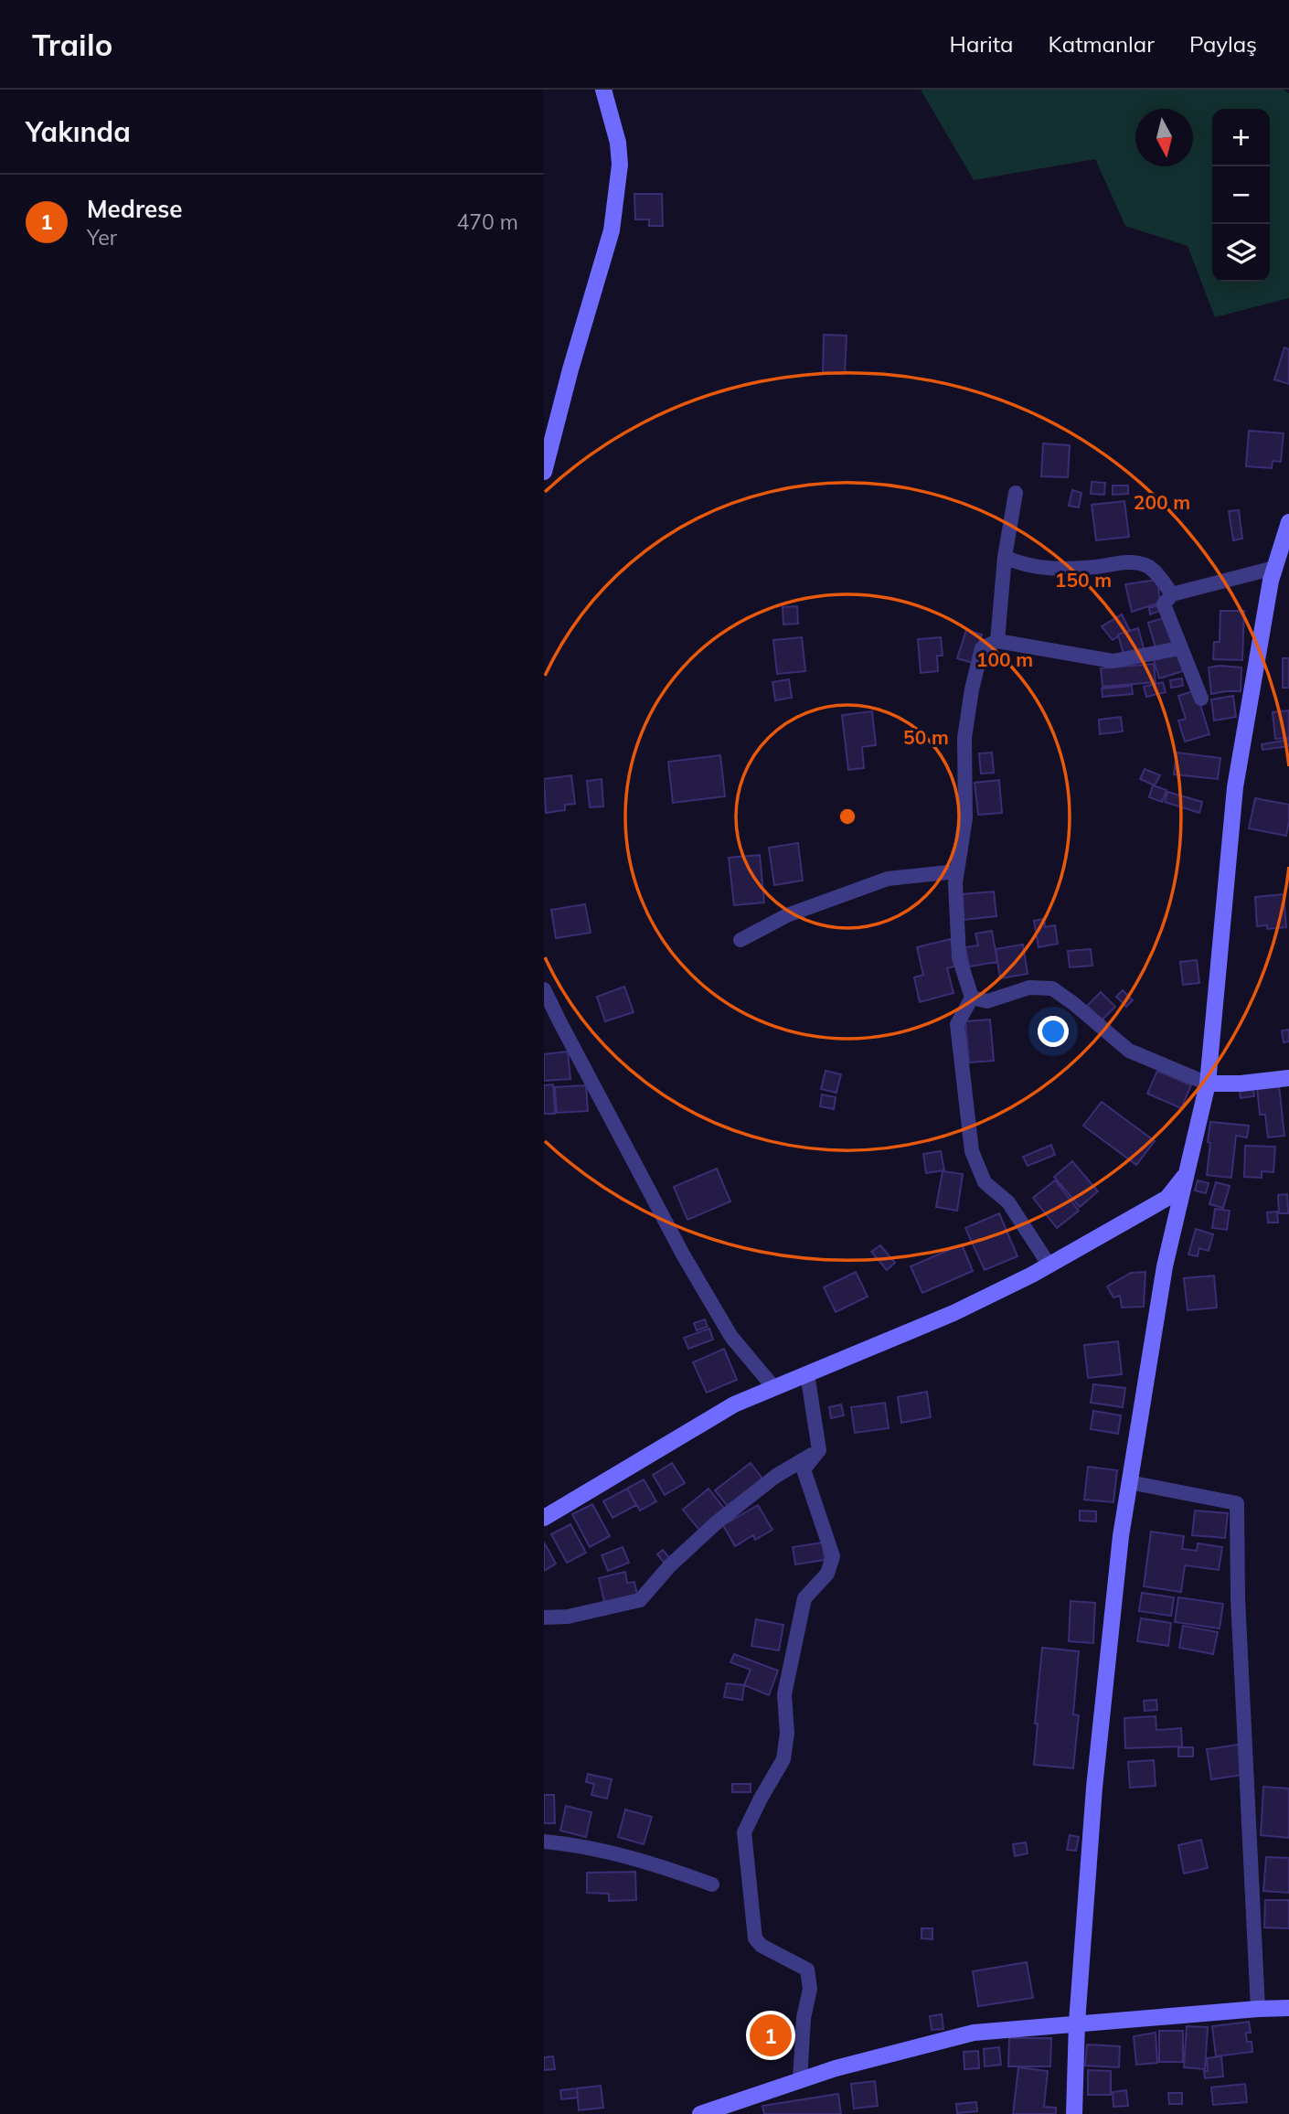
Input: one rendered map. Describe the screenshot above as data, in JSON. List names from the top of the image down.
{
  "north": "bottom",
  "page": {
    "header": "Trailo",
    "nav": ["Harita", "Katmanlar", "Paylaş"],
    "heading": "Yakında",
    "map_buttons": ["+", "−"],
    "list": [
      {
        "mark": "1",
        "name": "Medrese",
        "note": "Yer",
        "value": "470 m"
      }
    ],
    "pins": "1"
  },
  "rings": [
    "200 m",
    "150 m",
    "100 m",
    "50 m"
  ]
}
